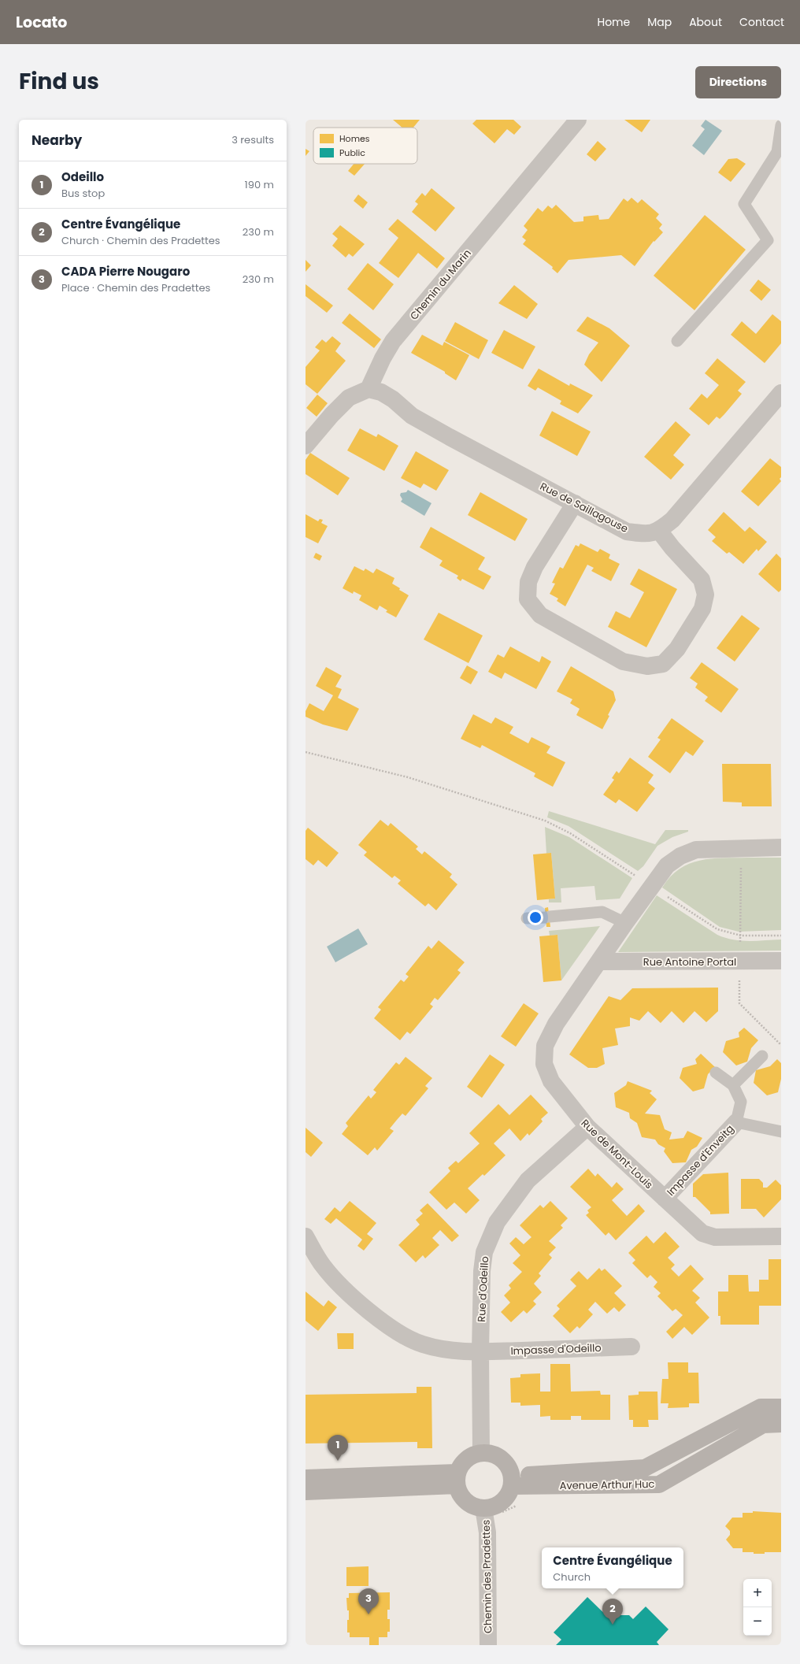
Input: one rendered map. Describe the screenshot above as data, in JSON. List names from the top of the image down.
{
  "streets": {
    "street": [
      "Chemin du Marin",
      "Rue de Saillagouse",
      "Rue Antoine Portal",
      "Rue de Mont-Louis",
      "Impasse d'Enveitg",
      "Rue d'Odeillo",
      "Impasse d'Odeillo",
      "Avenue Arthur Huc",
      "Chemin des Pradettes"
    ]
  },
  "crossings": [
    ["Chemin du Marin", "Rue de Saillagouse"],
    ["Rue Antoine Portal", "Rue de Mont-Louis"],
    ["Rue de Mont-Louis", "Impasse d'Enveitg"],
    ["Rue de Mont-Louis", "Rue d'Odeillo"],
    ["Rue d'Odeillo", "Impasse d'Odeillo"],
    ["Rue d'Odeillo", "Avenue Arthur Huc"],
    ["Rue d'Odeillo", "Chemin des Pradettes"],
    ["Avenue Arthur Huc", "Chemin des Pradettes"]
  ],
  "legend": ["Homes", "Public"],
  "page": {
    "header": "Locato",
    "nav": [
      "Home",
      "Map",
      "About",
      "Contact"
    ],
    "title": "Find us",
    "buttons": "Directions",
    "heading": ["Nearby", "3 results"],
    "list": [
      {
        "mark": "1",
        "name": "Odeillo",
        "note": "Bus stop",
        "value": "190 m"
      },
      {
        "mark": "2",
        "name": "Centre Évangélique",
        "note": "Church · Chemin des Pradettes",
        "value": "230 m"
      },
      {
        "mark": "3",
        "name": "CADA Pierre Nougaro",
        "note": "Place · Chemin des Pradettes",
        "value": "230 m"
      }
    ],
    "pins": ["1", "3", "2"],
    "popup": ["Centre Évangélique", "Church"],
    "map_buttons": ["+", "−"]
  }
}
